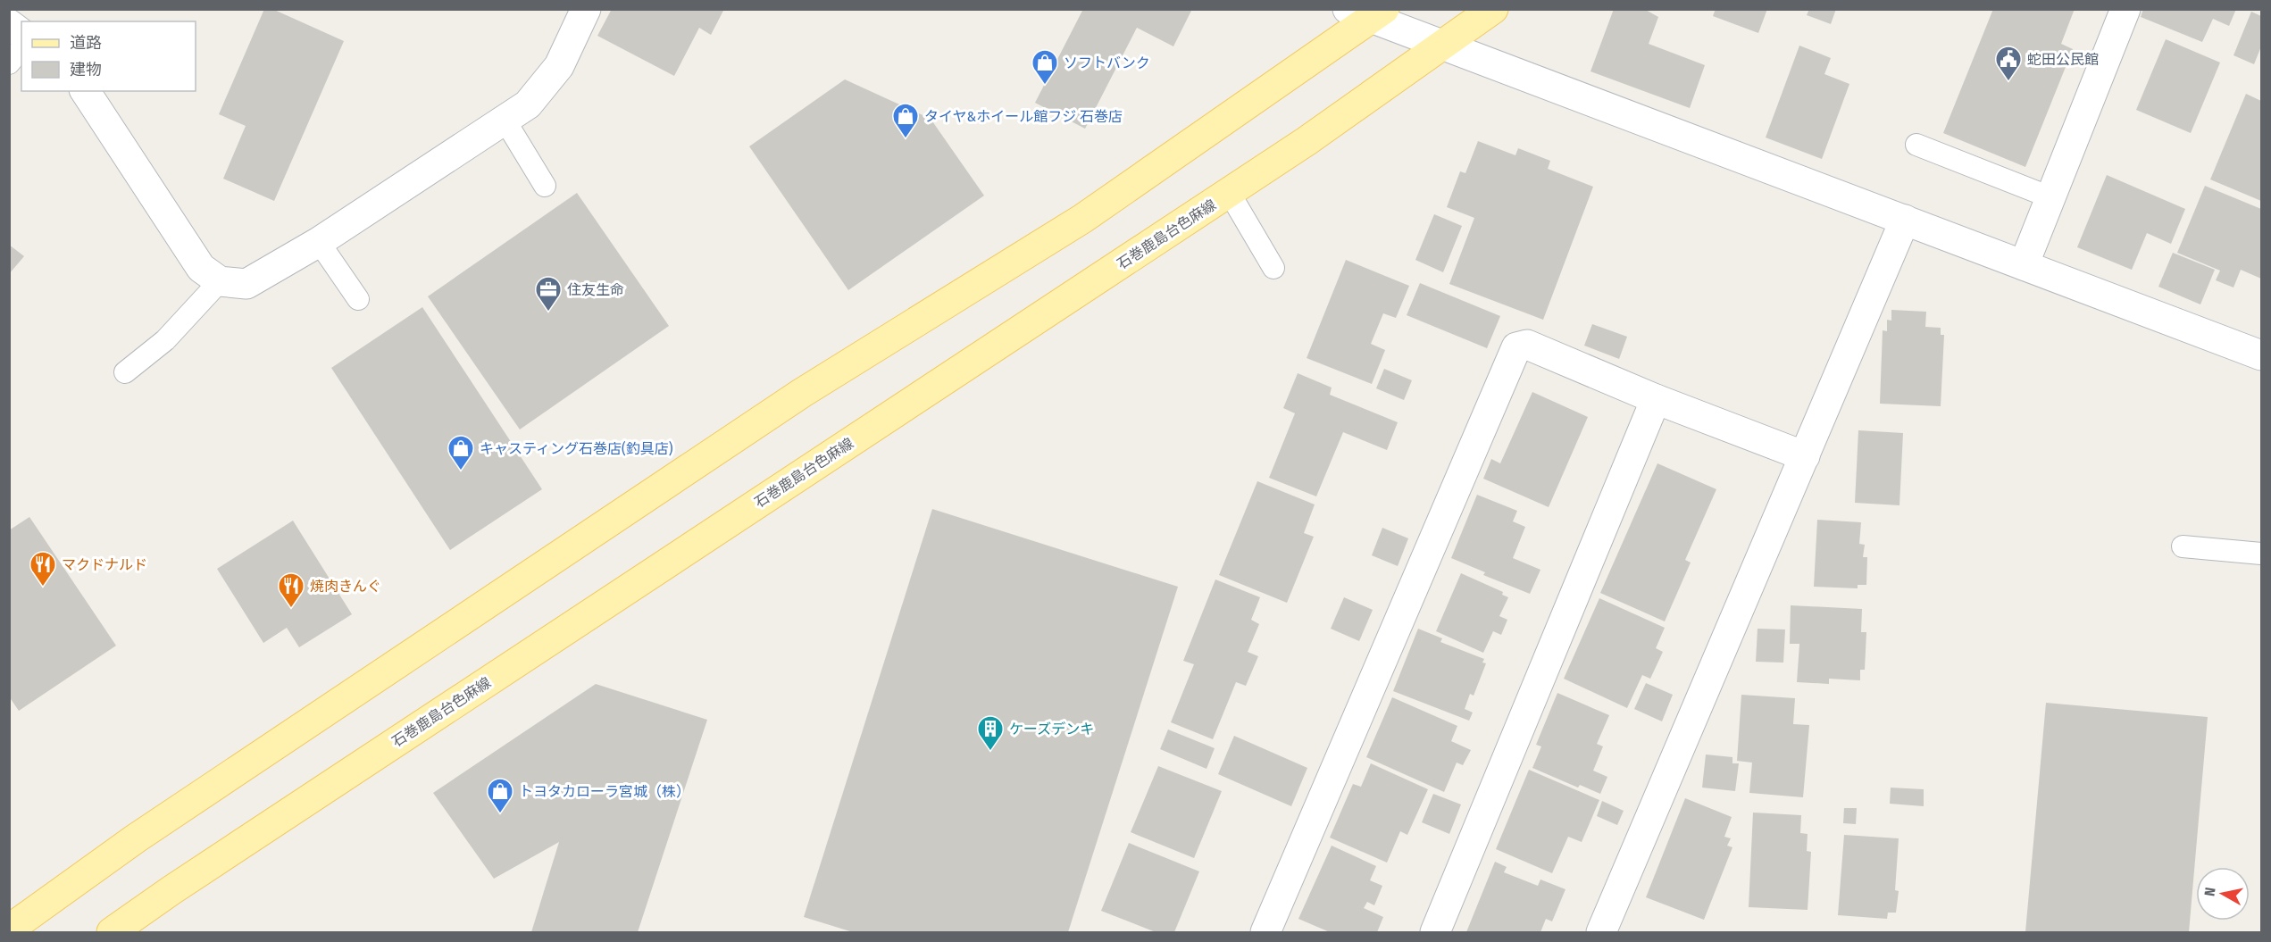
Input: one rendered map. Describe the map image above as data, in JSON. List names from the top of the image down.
{
  "streets": {
    "main road": ["石巻鹿島台色麻線"]
  },
  "places": {
    "public building": ["蛇田公民館"],
    "shop": [
      "ソフトバンク",
      "タイヤ&ホイール館フジ 石巻店",
      "キャスティング石巻店(釣具店)",
      "トヨタカローラ宮城（株）"
    ],
    "office": ["住友生命"],
    "restaurant": ["マクドナルド", "焼肉きんぐ"],
    "building": ["ケーズデンキ"]
  },
  "legend": ["道路", "建物"],
  "north": "left"
}
